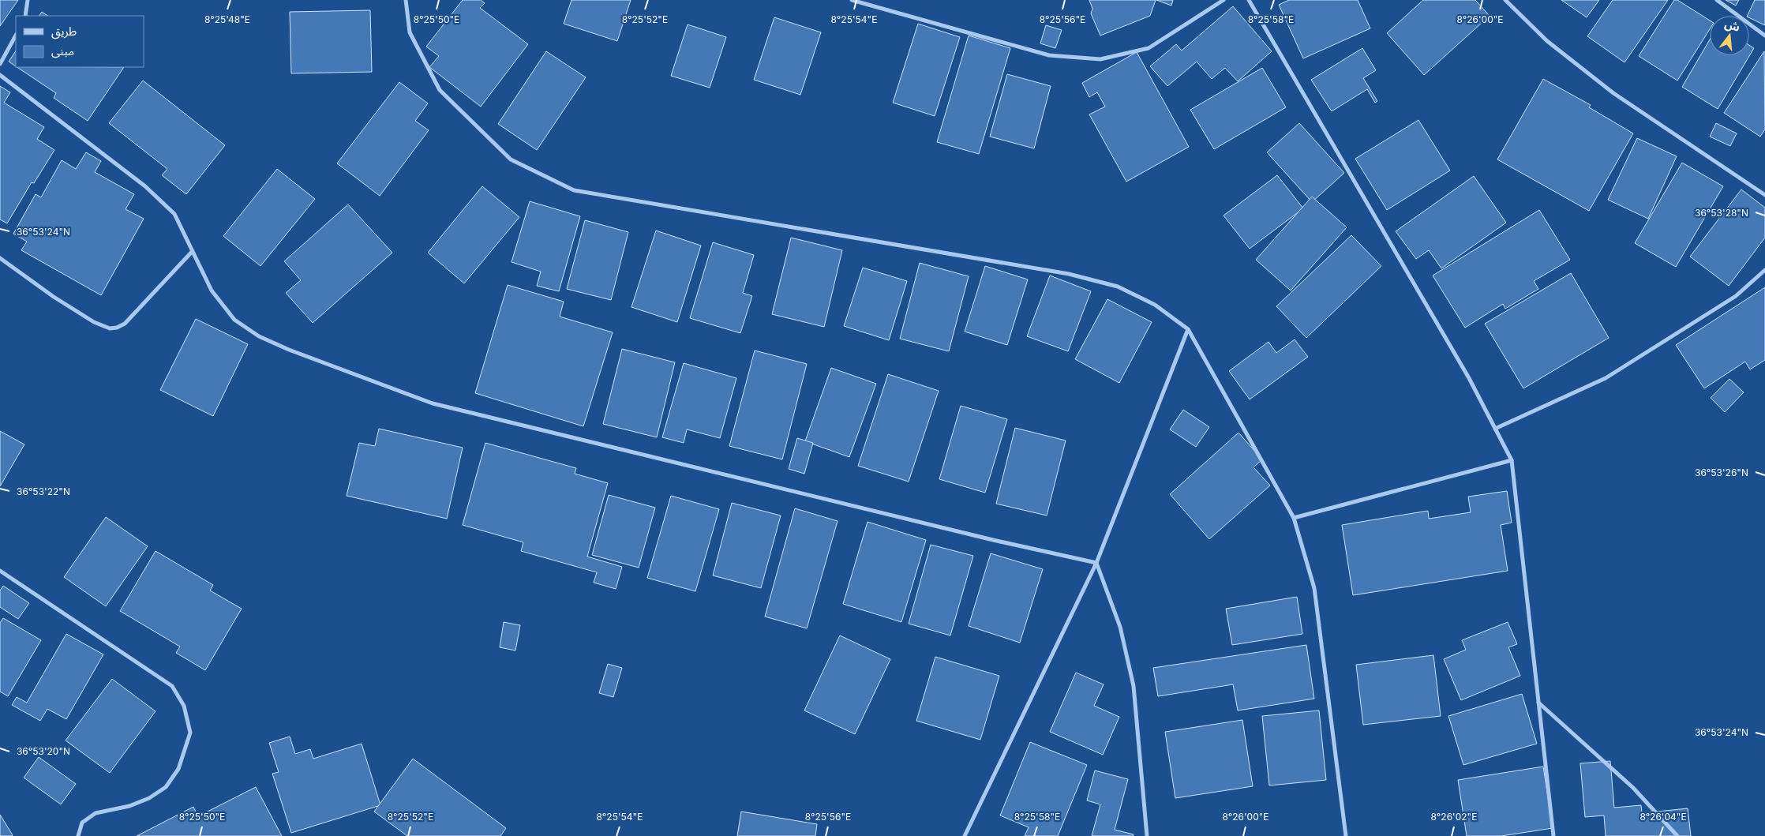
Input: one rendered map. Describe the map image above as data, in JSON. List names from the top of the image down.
{
  "legend": ["طريق", "مبنى"],
  "north": "top",
  "coordinates": [
    "8°25'48\"E",
    "8°25'50\"E",
    "8°25'52\"E",
    "8°25'54\"E",
    "8°25'56\"E",
    "8°25'58\"E",
    "8°26'00\"E",
    "36°53'28\"N",
    "36°53'24\"N",
    "36°53'26\"N",
    "36°53'22\"N",
    "36°53'20\"N",
    "8°26'02\"E",
    "8°26'04\"E"
  ]
}
